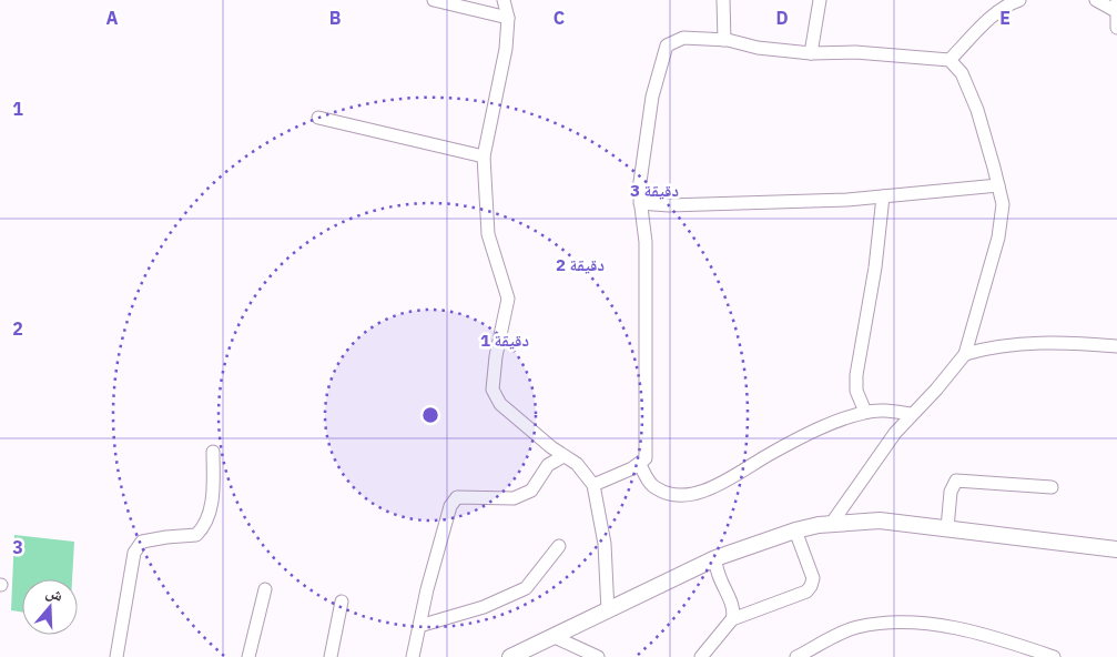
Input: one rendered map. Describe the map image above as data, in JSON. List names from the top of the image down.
{
  "north": "top",
  "grid": {
    "columns": [
      "A",
      "B",
      "C",
      "D",
      "E"
    ],
    "rows": ["1", "2", "3"]
  },
  "rings": ["3 دقيقة", "2 دقيقة", "1 دقيقة"]
}
